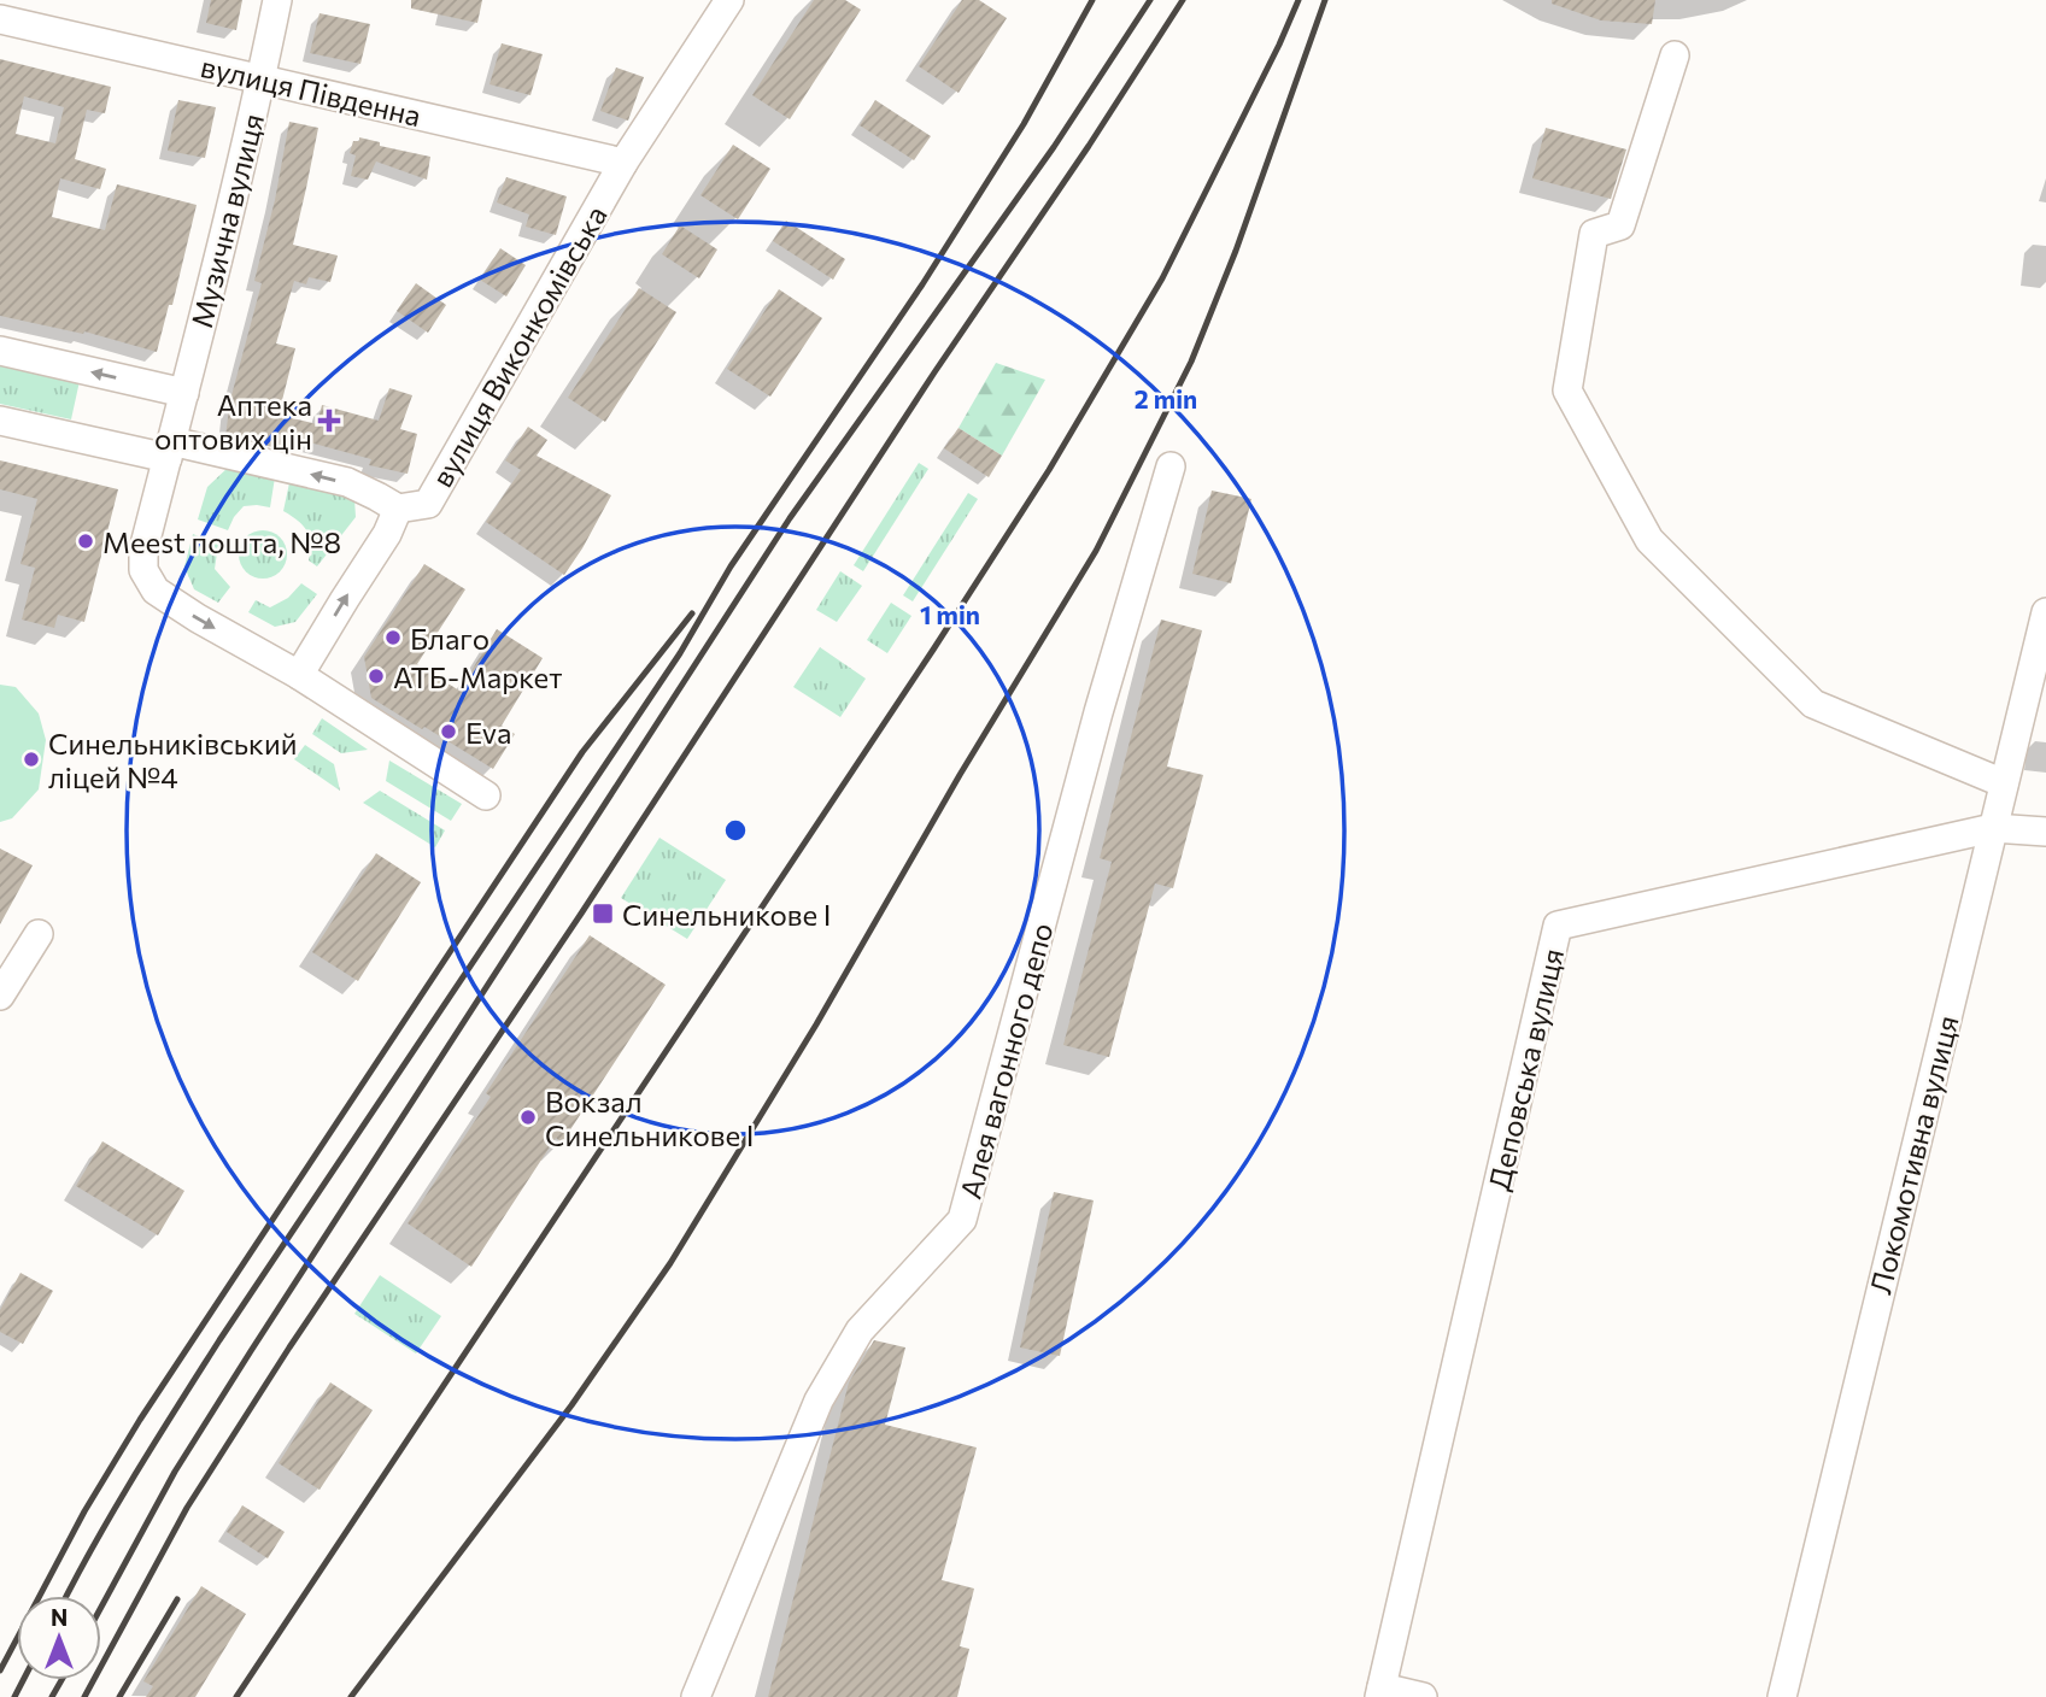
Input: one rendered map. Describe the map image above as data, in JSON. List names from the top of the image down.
{
  "streets": {
    "street": [
      "вулиця Південна",
      "Музична вулиця",
      "вулиця Виконкомівська",
      "Алея вагонного депо",
      "Деповська вулиця",
      "Локомотивна вулиця"
    ]
  },
  "crossings": [
    ["вулиця Південна", "Музична вулиця"],
    ["вулиця Південна", "вулиця Виконкомівська"],
    ["Музична вулиця", "вулиця Виконкомівська"],
    ["Деповська вулиця", "Локомотивна вулиця"]
  ],
  "places": {
    "health": ["Аптека оптових цін"],
    "other": [
      "Meest пошта, №8",
      "Благо",
      "АТБ-Маркет",
      "Eva",
      "Синельниківський ліцей №4",
      "Вокзал Синельникове І"
    ],
    "transit": ["Синельникове І"]
  },
  "north": "top",
  "rings": ["2 min", "1 min"]
}
